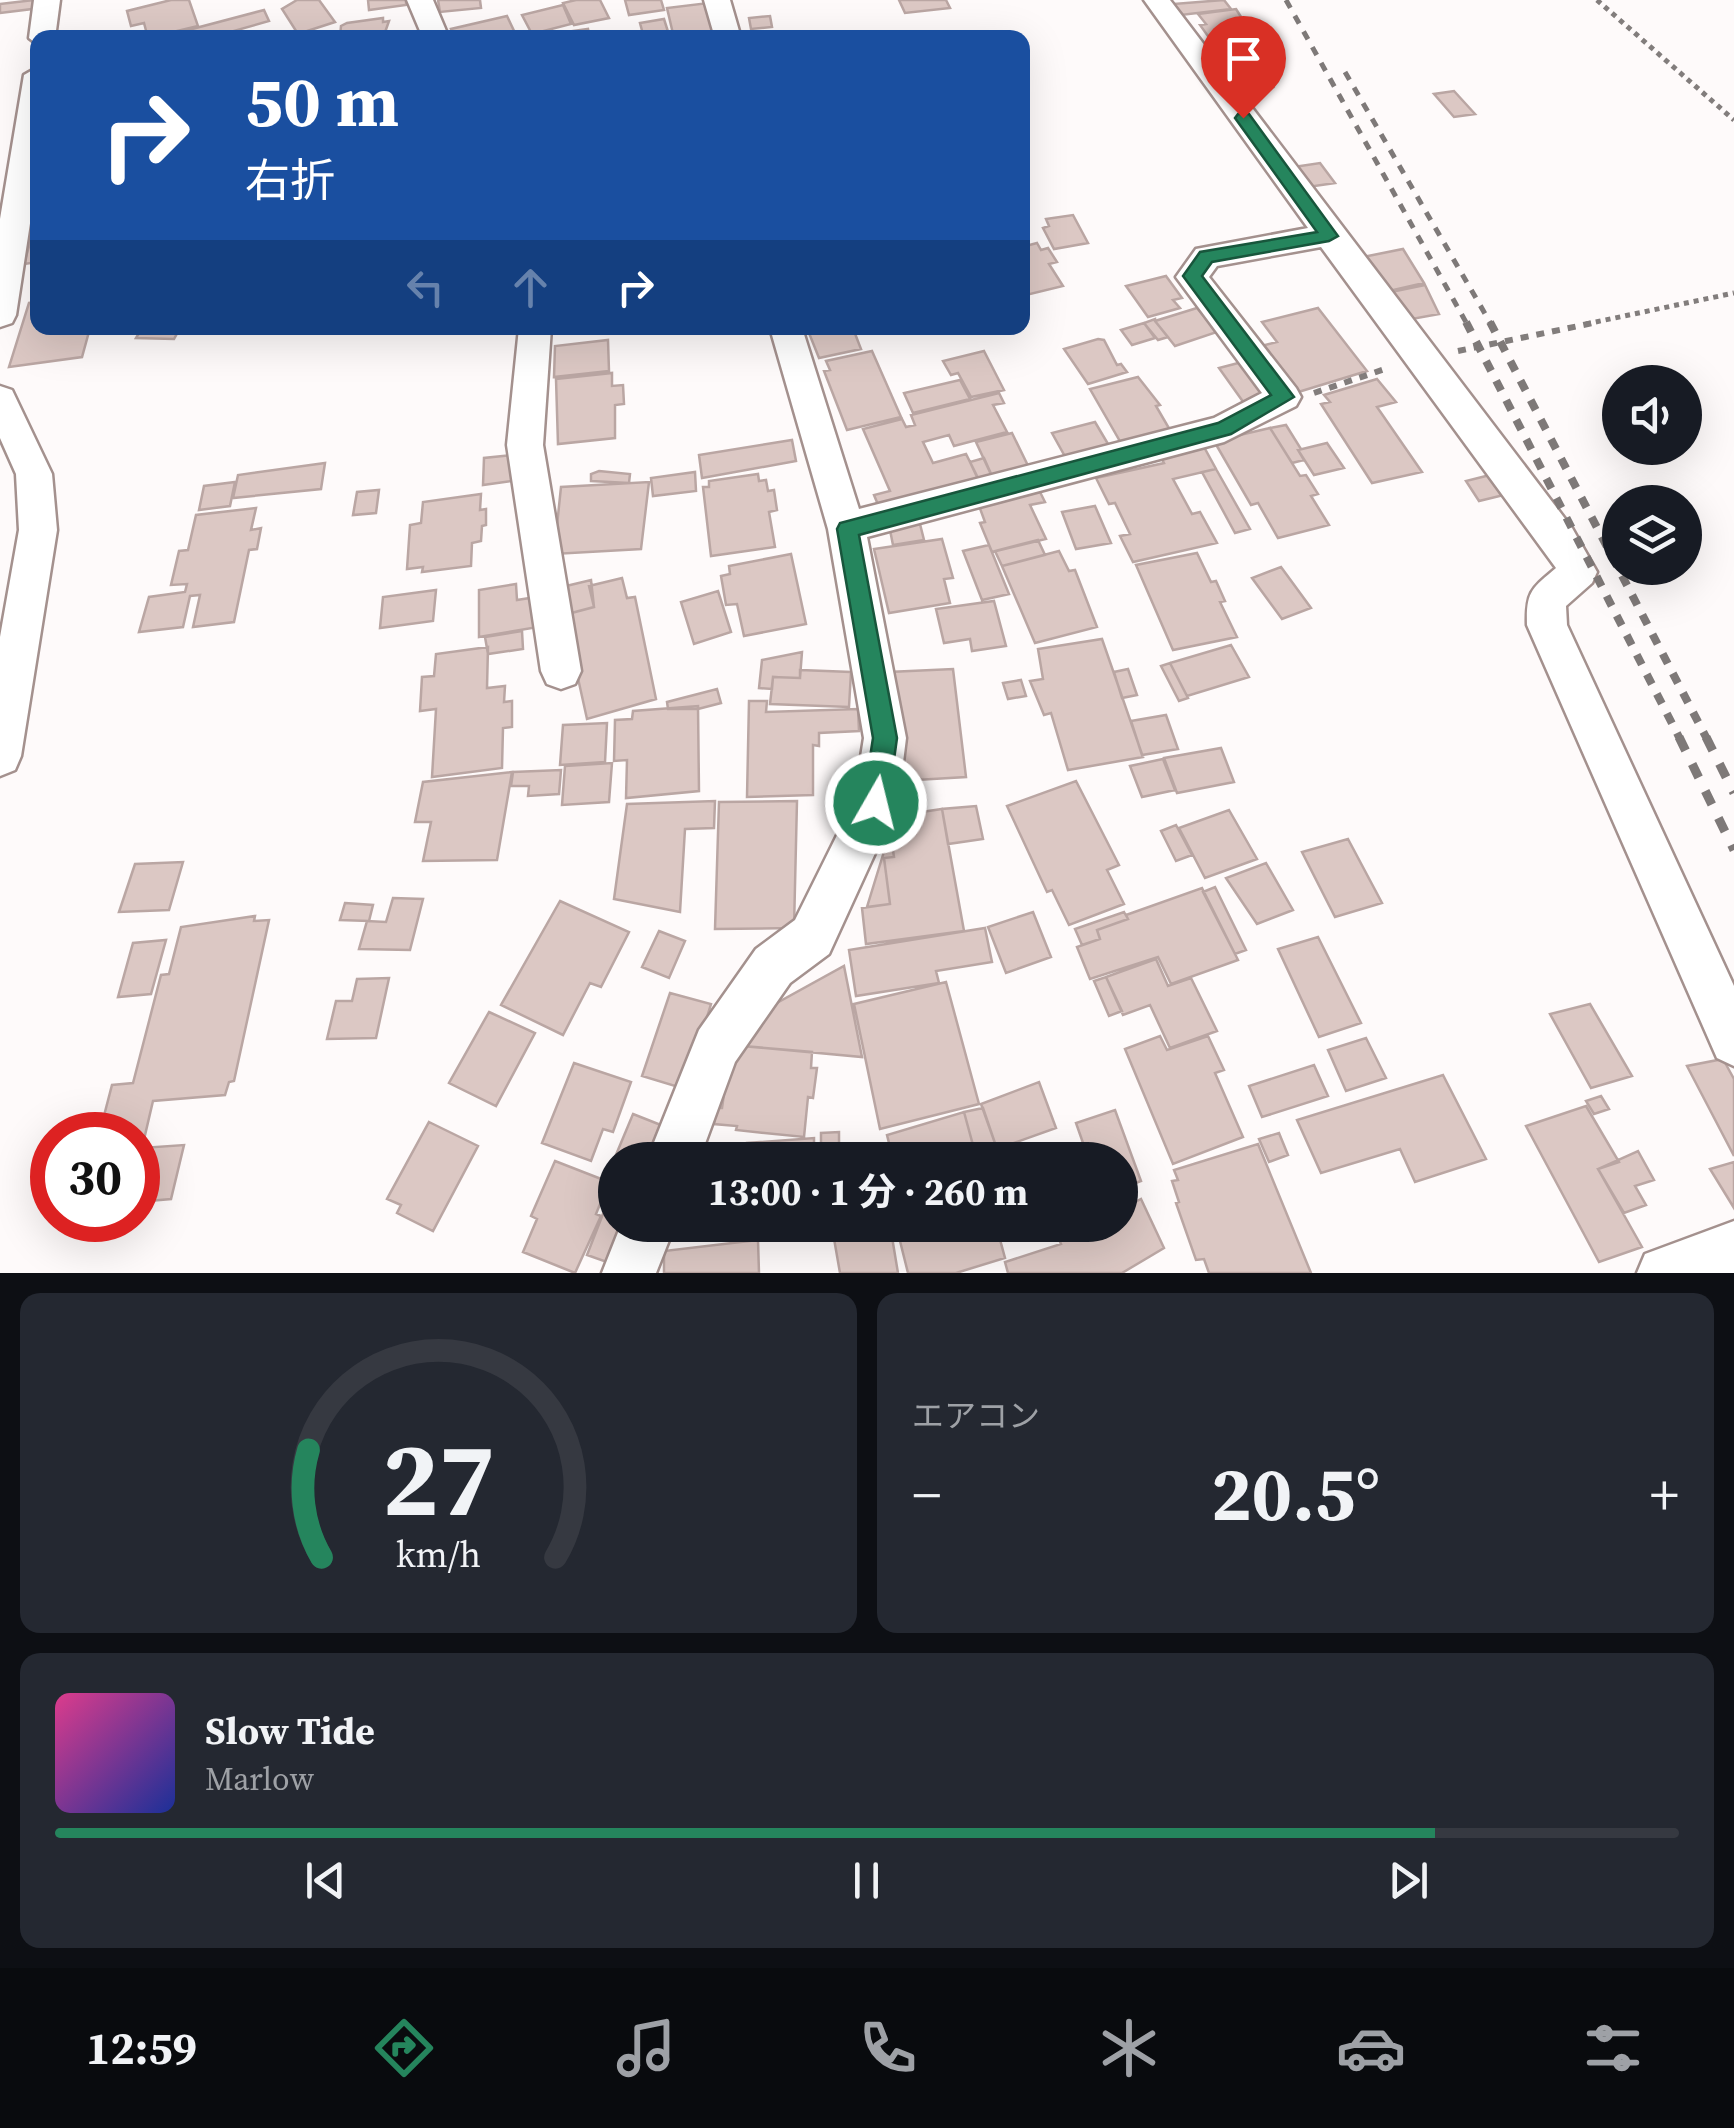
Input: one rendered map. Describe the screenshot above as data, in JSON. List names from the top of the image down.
{
  "page": {
    "turn": ["50 m", "右折"],
    "limit": "30",
    "trip": "13:00 · 1 分 · 260 m",
    "tile": "エアコン",
    "heat": ["−", "20.5°", "+"],
    "song": ["Slow Tide", "Marlow"],
    "tabs": "12:59",
    "gauge": ["27", "km/h"]
  }
}
